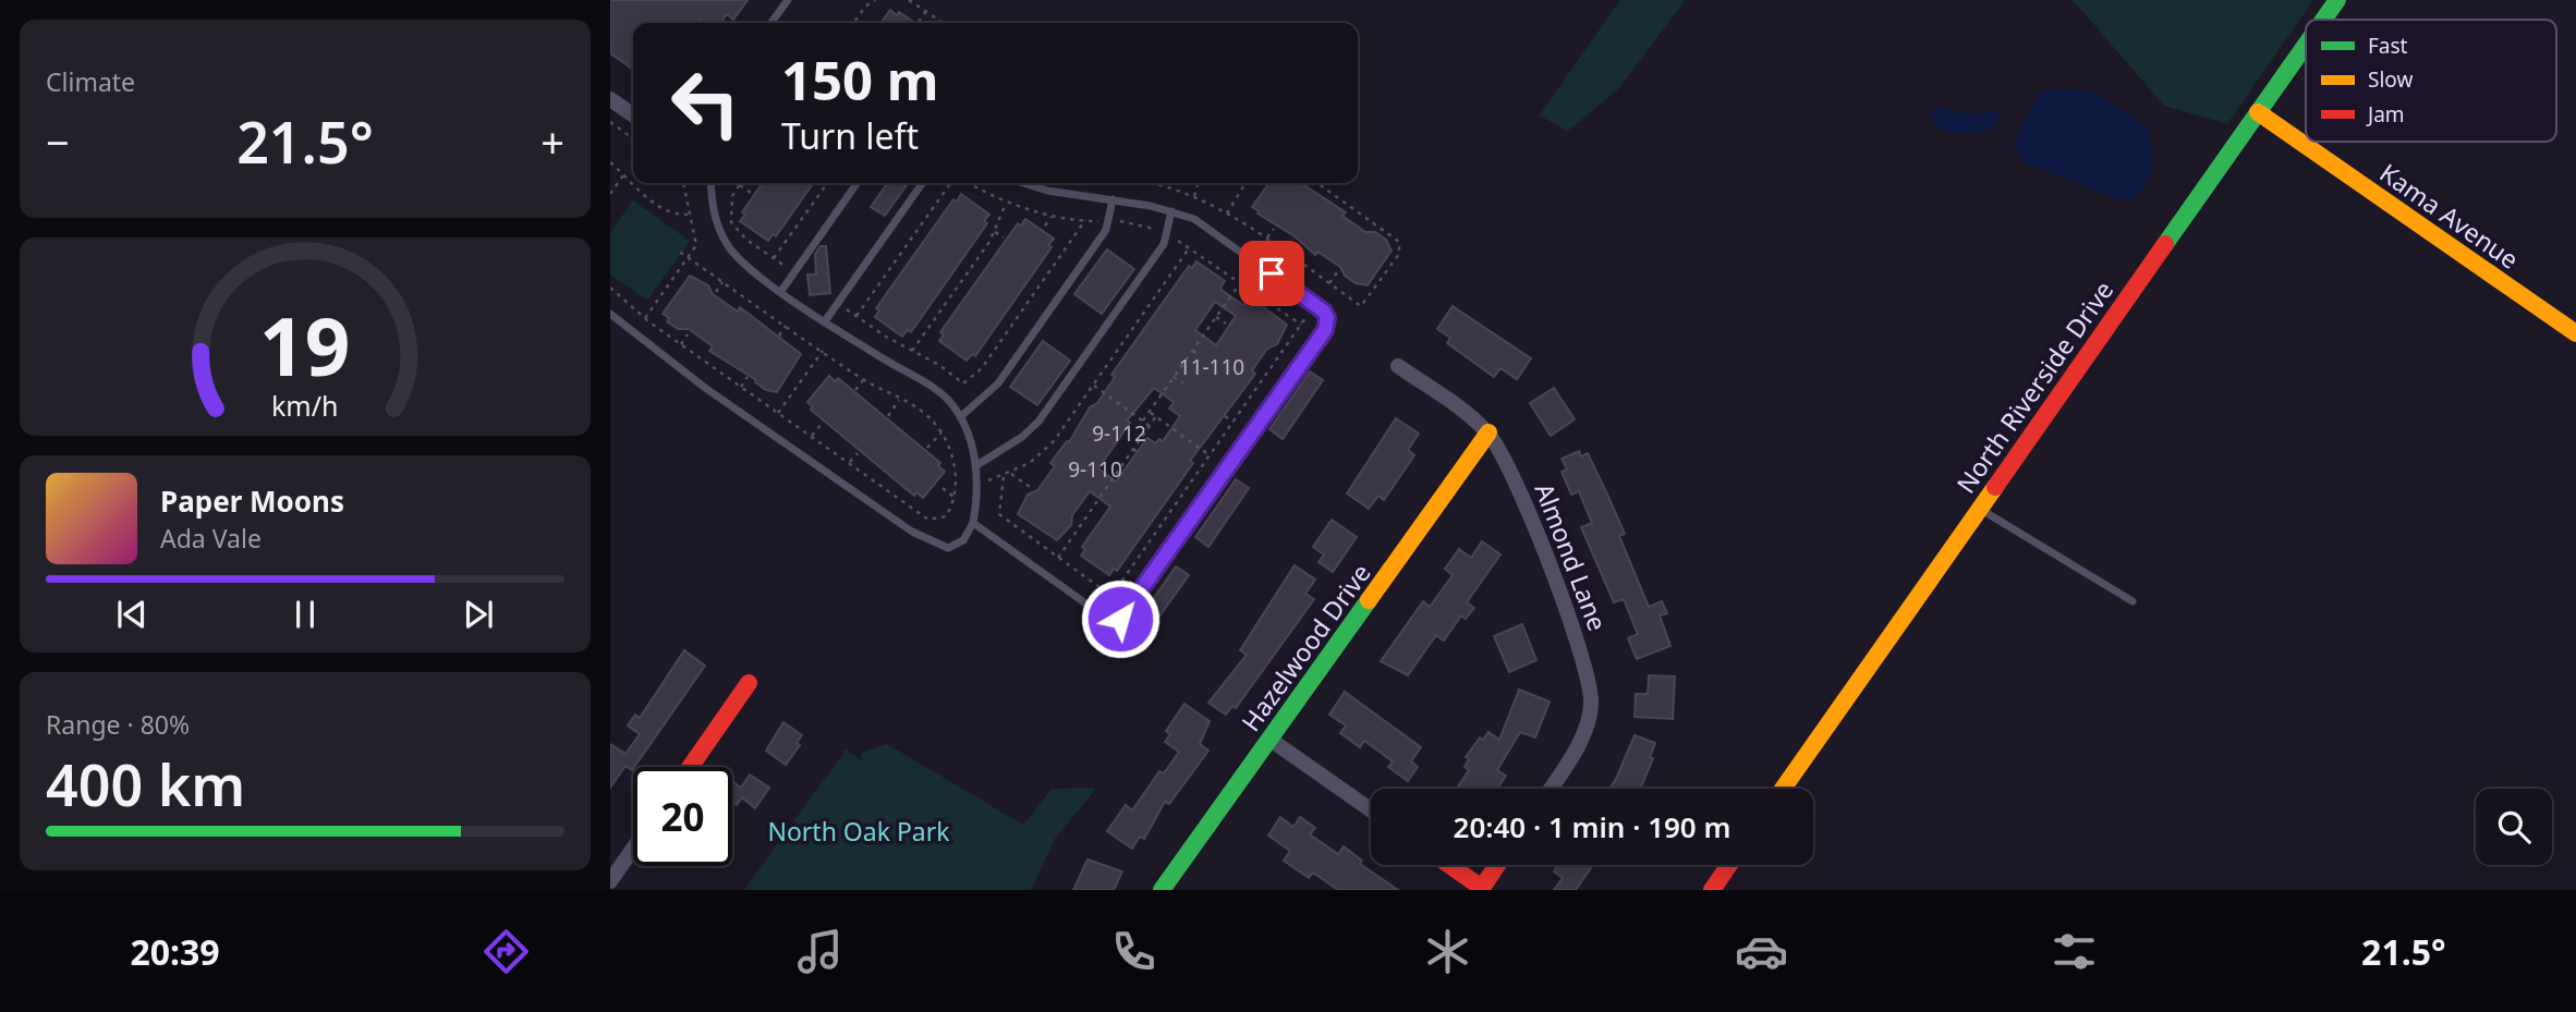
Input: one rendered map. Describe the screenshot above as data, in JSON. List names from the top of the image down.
{
  "streets": {
    "street": [
      "Kama Avenue",
      "North Riverside Drive",
      "Almond Lane",
      "Hazelwood Drive"
    ]
  },
  "crossings": [
    ["Kama Avenue", "North Riverside Drive"],
    ["Almond Lane", "Hazelwood Drive"]
  ],
  "parks": ["North Oak Park"],
  "house_numbers": ["11-110", "9-112", "9-110"],
  "legend": ["Fast", "Slow", "Jam"],
  "page": {
    "tile": [
      "Climate",
      ["Range · 80%", "400 km"]
    ],
    "turn": ["150 m", "Turn left"],
    "heat": ["−", "21.5°", "+"],
    "song": ["Paper Moons", "Ada Vale"],
    "limit": "20",
    "trip": "20:40 · 1 min · 190 m",
    "tabs": ["20:39", "21.5°"],
    "gauge": ["19", "km/h"]
  }
}
